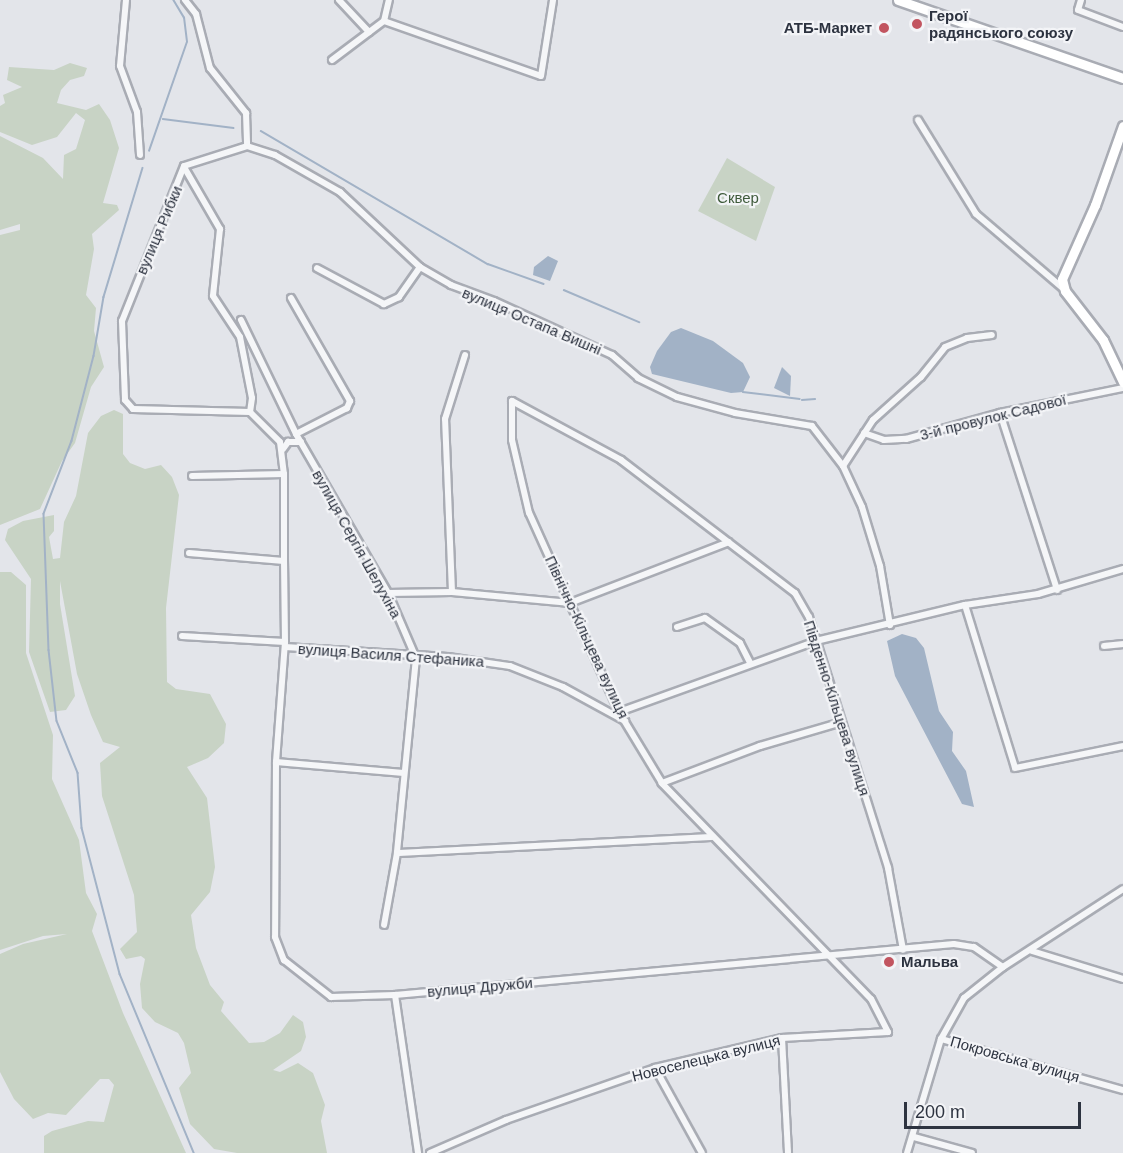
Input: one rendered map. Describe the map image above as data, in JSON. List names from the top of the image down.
{
  "streets": {
    "street": [
      "вулиця Рибки",
      "вулиця Остапа Вишні",
      "3-й провулок Садової",
      "вулиця Сергія Шелухіна",
      "Північно-Кільцева вулиця",
      "вулиця Василя Стефаника",
      "Південно-Кільцева вулиця",
      "вулиця Дружби",
      "Новоселецька вулиця",
      "Покровська вулиця"
    ]
  },
  "crossings": [
    ["вулиця Сергія Шелухіна", "вулиця Василя Стефаника"],
    ["Північно-Кільцева вулиця", "вулиця Василя Стефаника"],
    ["Північно-Кільцева вулиця", "Південно-Кільцева вулиця"],
    ["Північно-Кільцева вулиця", "вулиця Дружби"],
    ["Північно-Кільцева вулиця", "Новоселецька вулиця"],
    ["вулиця Василя Стефаника", "вулиця Дружби"],
    ["Південно-Кільцева вулиця", "вулиця Дружби"]
  ],
  "parks": ["Сквер"],
  "places": ["Герої радянського союзу", "АТБ-Маркет", "Мальва"],
  "scale_bar": "200 m"
}
